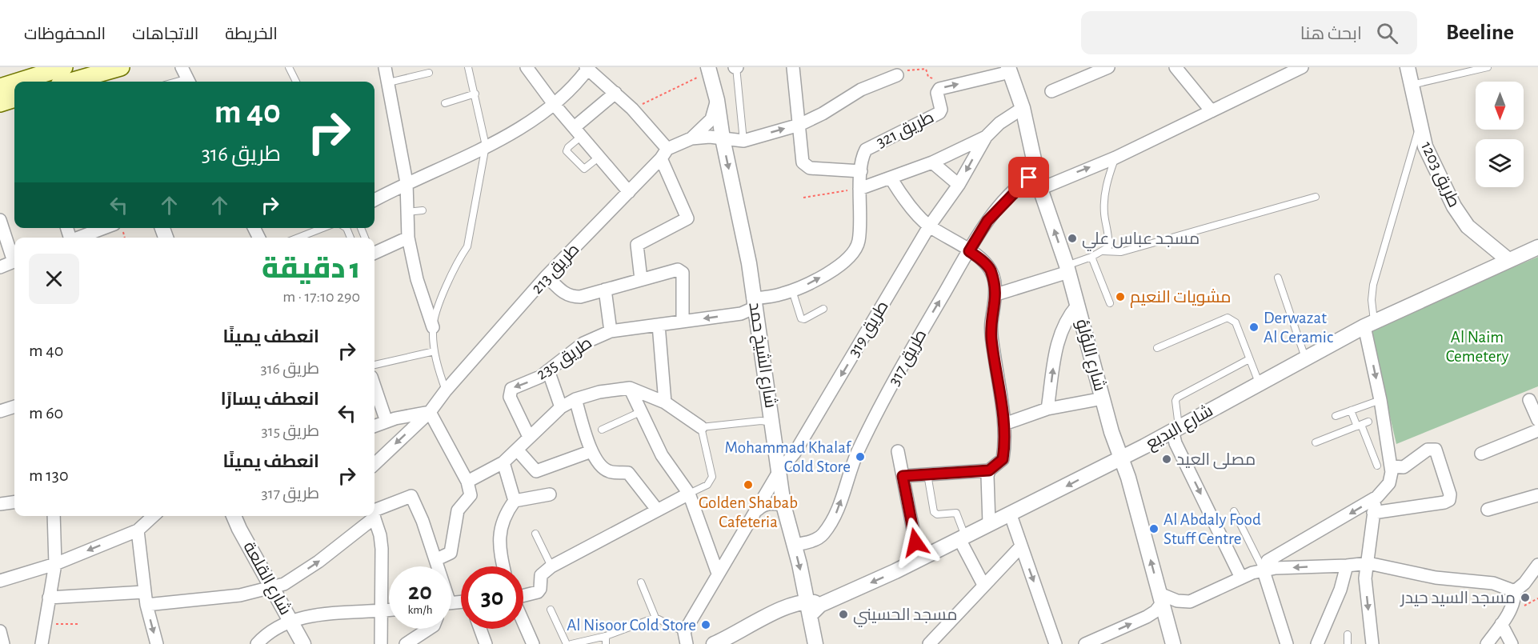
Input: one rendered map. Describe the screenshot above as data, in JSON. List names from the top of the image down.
{
  "streets": {
    "street": [
      "طريق 321",
      "طريق 1203",
      "طريق 213",
      "طريق 319",
      "شارع الشيخ حمد",
      "شارع اللؤلؤ",
      "طريق 317",
      "طريق 235",
      "شارع البديع",
      "شارع القلعة"
    ]
  },
  "crossings": [
    ["طريق 321", "طريق 319"],
    ["طريق 321", "شارع الشيخ حمد"],
    ["طريق 321", "شارع اللؤلؤ"],
    ["طريق 321", "طريق 235"],
    ["طريق 1203", "شارع البديع"],
    ["طريق 213", "شارع الشيخ حمد"],
    ["طريق 319", "شارع الشيخ حمد"],
    ["طريق 319", "شارع اللؤلؤ"],
    ["شارع الشيخ حمد", "طريق 317"],
    ["شارع الشيخ حمد", "طريق 235"],
    ["شارع الشيخ حمد", "شارع البديع"],
    ["شارع اللؤلؤ", "طريق 317"],
    ["شارع اللؤلؤ", "شارع البديع"]
  ],
  "one_way": [
    "طريق 321",
    "طريق 319",
    "شارع الشيخ حمد",
    "طريق 317"
  ],
  "parks": ["Al Naim Cemetery"],
  "places": [
    "مسجد عباس علي",
    "مشويات النعيم",
    "Derwazat Al Ceramic",
    "Mohammad Khalaf Cold Store",
    "مصلى العيد",
    "Golden Shabab Cafeteria",
    "Al Abdaly Food Stuff Centre",
    "مسجد السيد حيدر",
    "مسجد الحسيني",
    "Al Nisoor Cold Store"
  ],
  "north": "bottom",
  "page": {
    "header": "Beeline",
    "search": "ابحث هنا",
    "nav": ["الخريطة", "الاتجاهات", "المحفوظات"],
    "turn": ["40 m", "طريق 316"],
    "heading": ["1 دقيقة", "290 m · 17:10"],
    "list": [
      {
        "name": "انعطف يمينًا",
        "note": "طريق 316",
        "value": "40 m"
      },
      {
        "name": "انعطف يسارًا",
        "note": "طريق 315",
        "value": "60 m"
      },
      {
        "name": "انعطف يمينًا",
        "note": "طريق 317",
        "value": "130 m"
      }
    ],
    "speed": "20 km/h",
    "limit": "30"
  }
}
